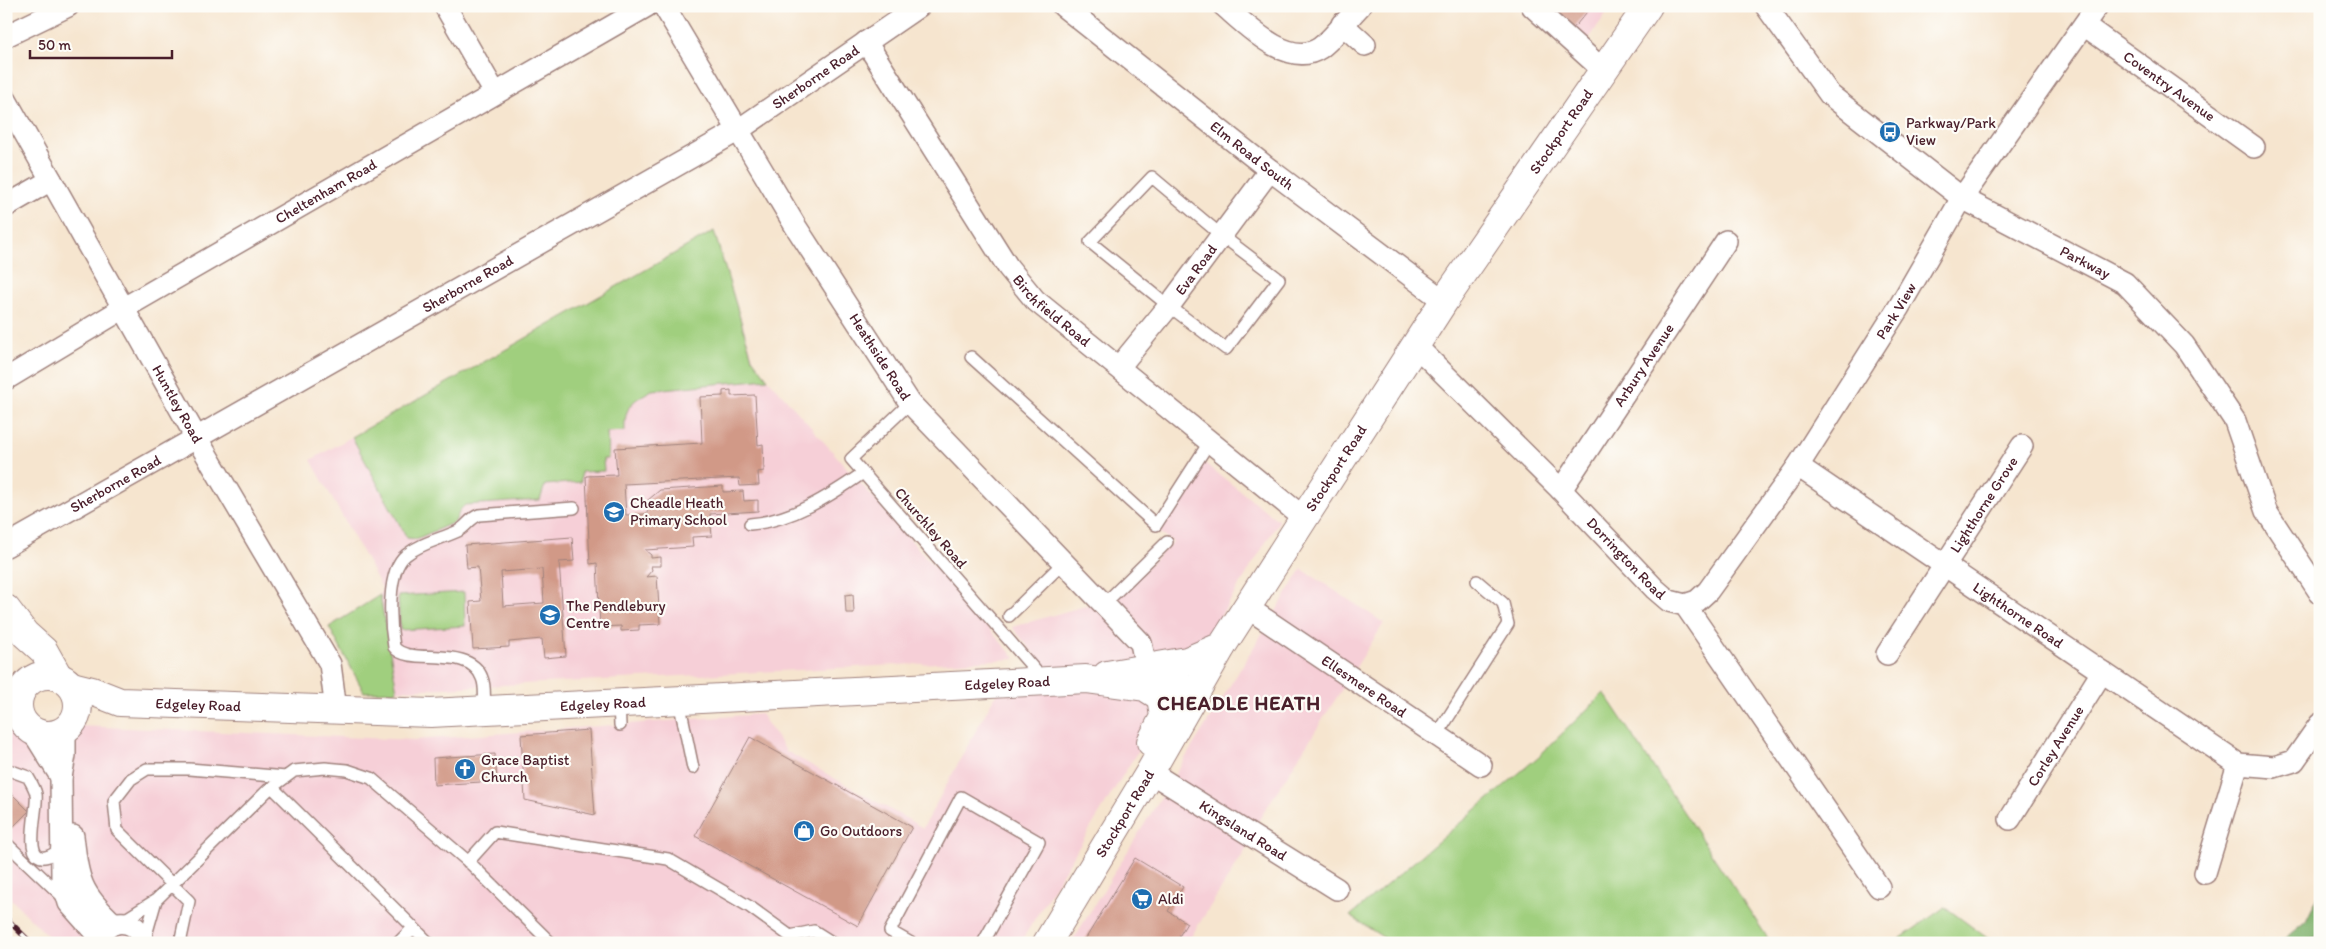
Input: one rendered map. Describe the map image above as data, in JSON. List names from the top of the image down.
{
  "streets": {
    "main road": ["Stockport Road", "Edgeley Road"],
    "street": [
      "Sherborne Road",
      "Coventry Avenue",
      "Elm Road South",
      "Cheltenham Road",
      "Parkway",
      "Eva Road",
      "Birchfield Road",
      "Park View",
      "Heathside Road",
      "Arbury Avenue",
      "Huntley Road",
      "Lighthorne Grove",
      "Dorrington Road",
      "Lighthorne Road",
      "Ellesmere Road",
      "Corley Avenue",
      "Kingsland Road"
    ],
    "lane": ["Churchley Road"]
  },
  "crossings": [
    ["Sherborne Road", "Birchfield Road"],
    ["Sherborne Road", "Heathside Road"],
    ["Sherborne Road", "Huntley Road"],
    ["Coventry Avenue", "Park View"],
    ["Stockport Road", "Elm Road South"],
    ["Stockport Road", "Birchfield Road"],
    ["Stockport Road", "Dorrington Road"],
    ["Stockport Road", "Edgeley Road"],
    ["Stockport Road", "Ellesmere Road"],
    ["Stockport Road", "Kingsland Road"],
    ["Elm Road South", "Eva Road"],
    ["Cheltenham Road", "Huntley Road"],
    ["Parkway", "Park View"],
    ["Eva Road", "Birchfield Road"],
    ["Park View", "Dorrington Road"],
    ["Park View", "Lighthorne Road"],
    ["Heathside Road", "Churchley Road"],
    ["Heathside Road", "Edgeley Road"],
    ["Arbury Avenue", "Dorrington Road"],
    ["Huntley Road", "Edgeley Road"],
    ["Lighthorne Grove", "Lighthorne Road"],
    ["Churchley Road", "Edgeley Road"],
    ["Lighthorne Road", "Corley Avenue"]
  ],
  "districts": ["CHEADLE HEATH"],
  "places": {
    "bus stop": ["Parkway/Park View"],
    "school or university": ["Cheadle Heath Primary School", "The Pendlebury Centre"],
    "church": ["Grace Baptist Church"],
    "shop": ["Go Outdoors"],
    "supermarket": ["Aldi"]
  },
  "scale_bar": "50 m"
}
